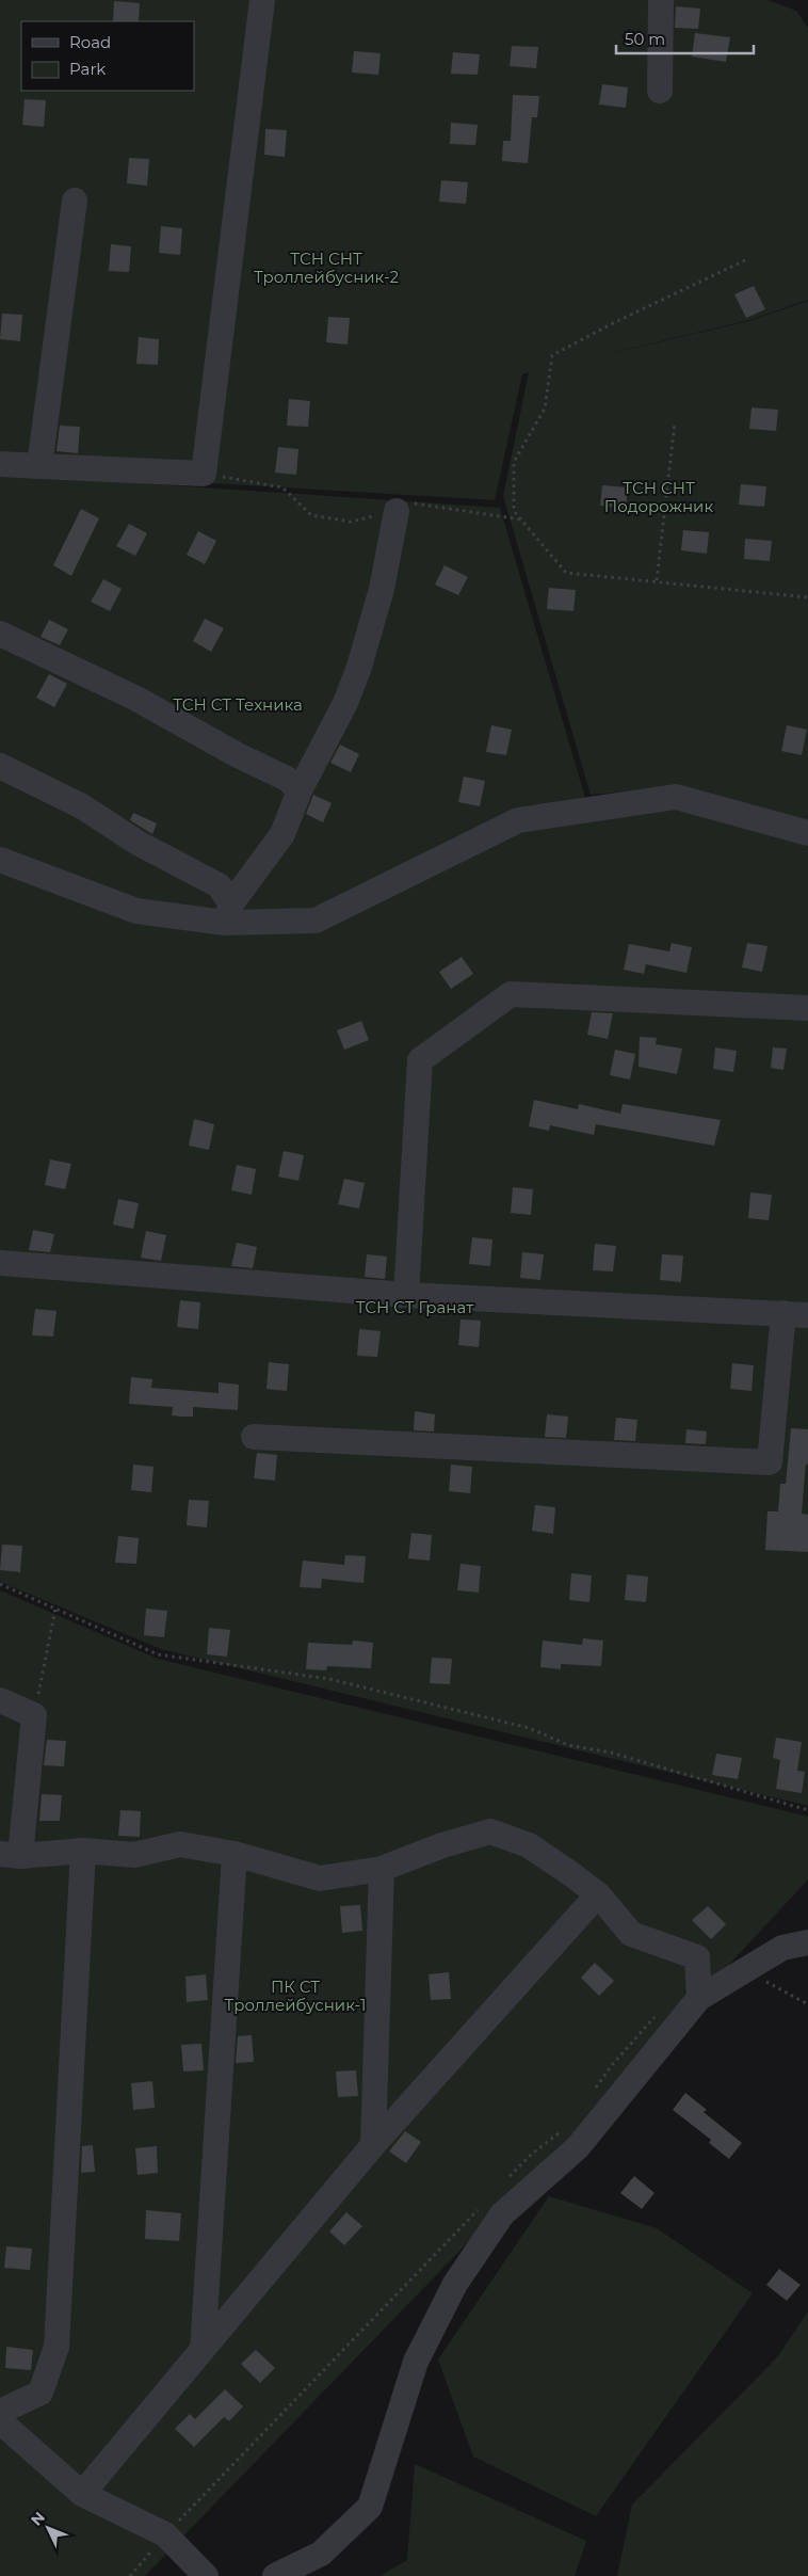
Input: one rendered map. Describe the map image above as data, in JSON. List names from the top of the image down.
{
  "parks": [
    "ТСН СНТ Троллейбусник-2",
    "ТСН СНТ Подорожник",
    "ТСН СТ Техника",
    "ТСН СТ Гранат",
    "ПК СТ Троллейбусник-1"
  ],
  "legend": ["Road", "Park"],
  "scale_bar": "50 m",
  "north": "top left"
}
